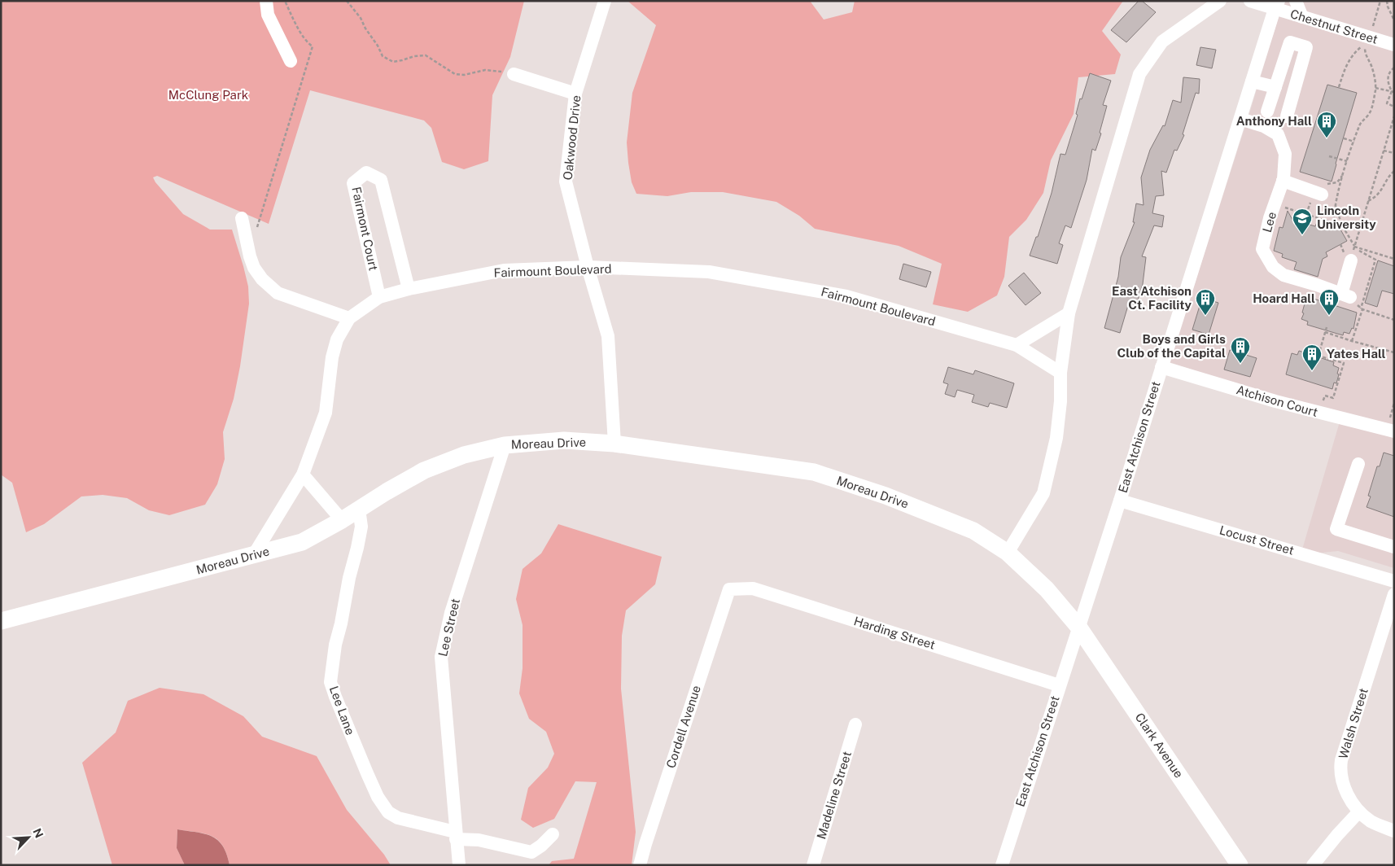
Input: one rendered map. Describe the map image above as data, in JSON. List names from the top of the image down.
{
  "streets": {
    "main road": ["Moreau Drive", "Clark Avenue"],
    "street": [
      "Chestnut Street",
      "Oakwood Drive",
      "Lee",
      "Fairmont Court",
      "Fairmount Boulevard",
      "Atchison Court",
      "East Atchison Street",
      "Locust Street",
      "Lee Street",
      "Harding Street",
      "Lee Lane",
      "Walsh Street",
      "Cordell Avenue",
      "Madeline Street"
    ]
  },
  "crossings": [
    ["Chestnut Street", "East Atchison Street"],
    ["Oakwood Drive", "Fairmount Boulevard"],
    ["Oakwood Drive", "Moreau Drive"],
    ["Lee", "East Atchison Street"],
    ["Fairmont Court", "Fairmount Boulevard"],
    ["Fairmount Boulevard", "Moreau Drive"],
    ["Atchison Court", "East Atchison Street"],
    ["East Atchison Street", "Moreau Drive"],
    ["East Atchison Street", "Locust Street"],
    ["East Atchison Street", "Harding Street"],
    ["East Atchison Street", "Clark Avenue"],
    ["Moreau Drive", "Lee Street"],
    ["Moreau Drive", "Lee Lane"],
    ["Moreau Drive", "Clark Avenue"],
    ["Lee Street", "Lee Lane"],
    ["Harding Street", "Cordell Avenue"]
  ],
  "parks": ["McClung Park"],
  "places": {
    "building": [
      "Anthony Hall",
      "East Atchison Ct. Facility",
      "Hoard Hall",
      "Boys and Girls Club of the Capital",
      "Yates Hall"
    ],
    "school or university": ["Lincoln University"]
  },
  "north": "top right"
}
